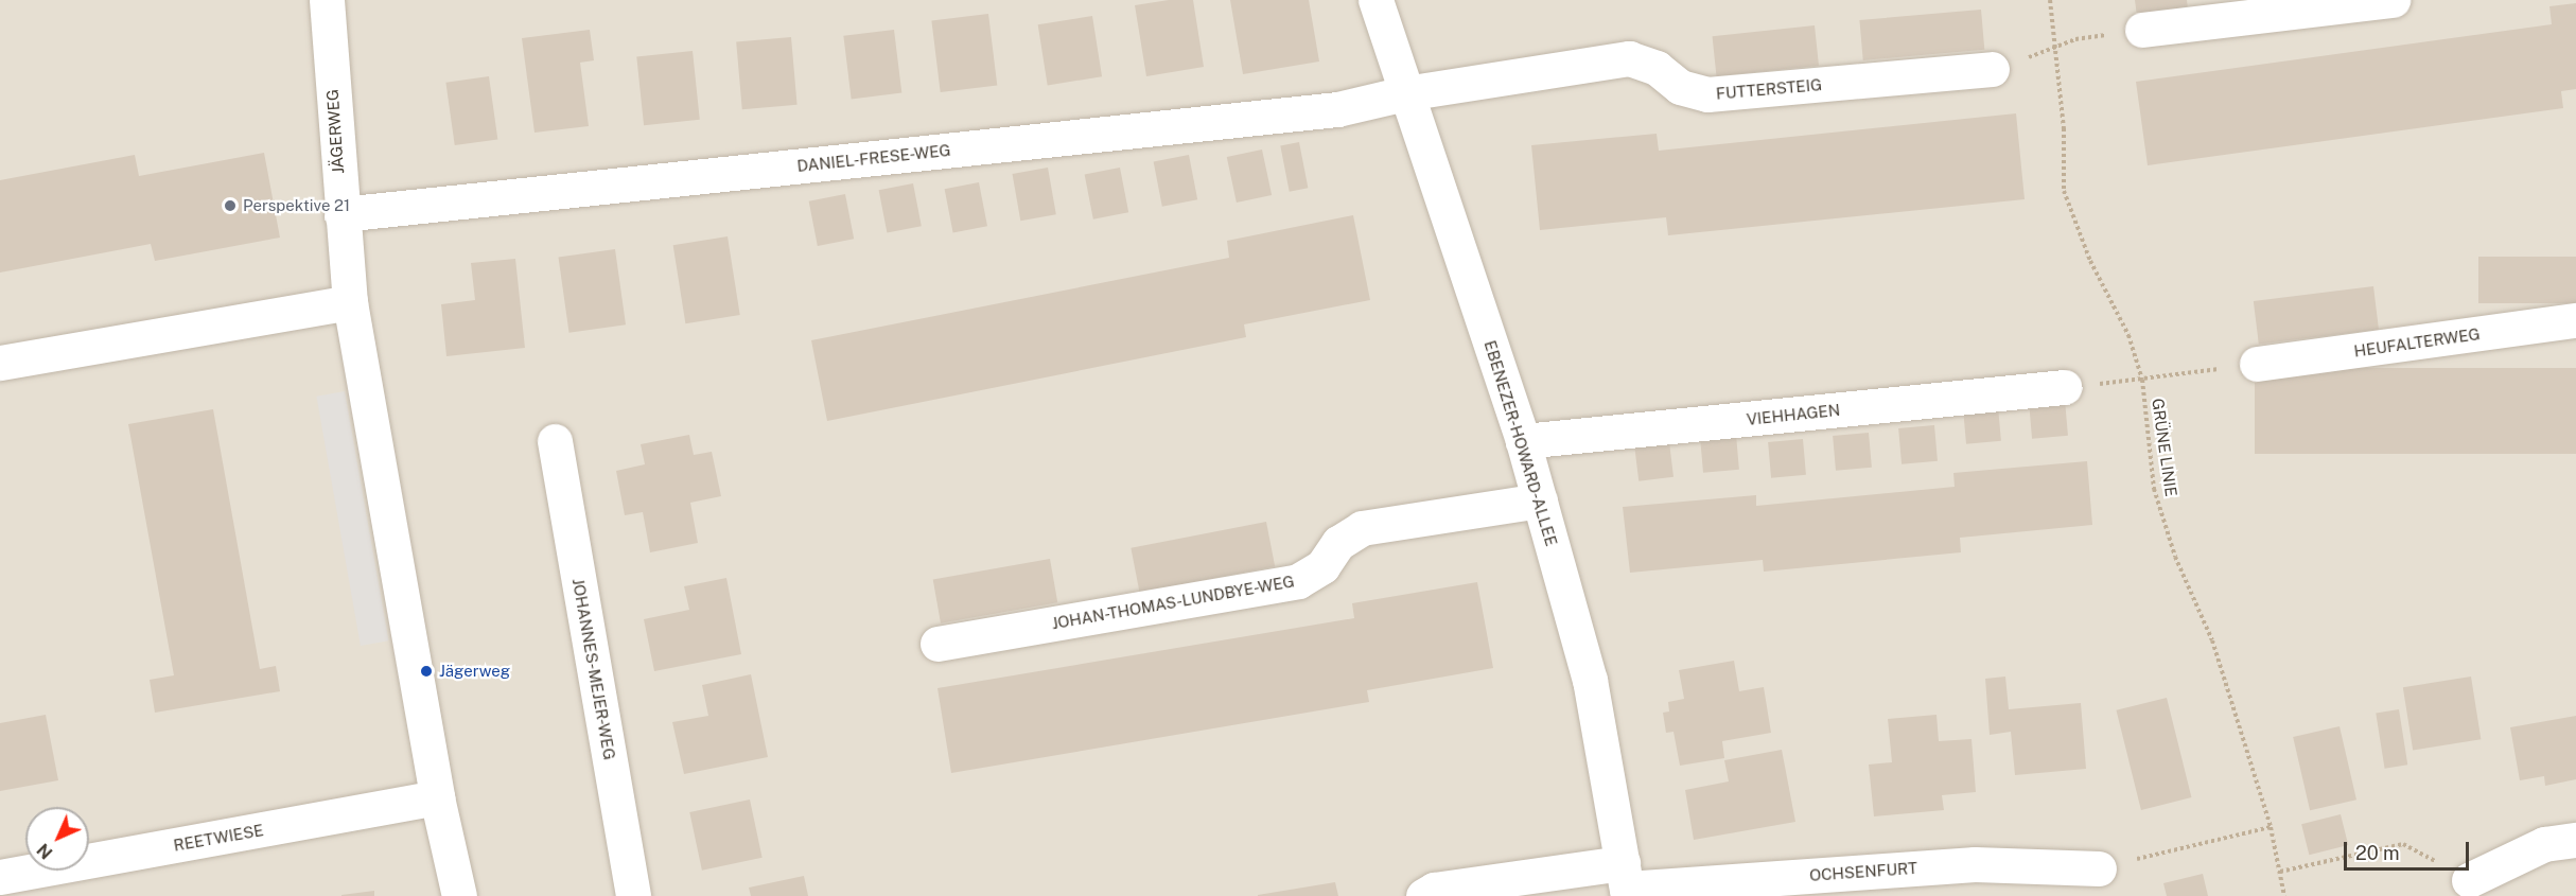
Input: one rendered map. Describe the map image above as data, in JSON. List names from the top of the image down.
{
  "streets": {
    "street": [
      "FUTTERSTEIG",
      "JÄGERWEG",
      "DANIEL-FRESE-WEG",
      "HEUFALTERWEG",
      "VIEHHAGEN",
      "EBENEZER-HOWARD-ALLEE",
      "JOHAN-THOMAS-LUNDBYE-WEG",
      "JOHANNES-MEJER-WEG",
      "REETWIESE",
      "OCHSENFURT"
    ],
    "path": ["GRÜNE LINIE"]
  },
  "crossings": [
    ["FUTTERSTEIG", "DANIEL-FRESE-WEG"],
    ["FUTTERSTEIG", "EBENEZER-HOWARD-ALLEE"],
    ["JÄGERWEG", "DANIEL-FRESE-WEG"],
    ["JÄGERWEG", "REETWIESE"],
    ["DANIEL-FRESE-WEG", "EBENEZER-HOWARD-ALLEE"],
    ["VIEHHAGEN", "EBENEZER-HOWARD-ALLEE"],
    ["EBENEZER-HOWARD-ALLEE", "JOHAN-THOMAS-LUNDBYE-WEG"],
    ["EBENEZER-HOWARD-ALLEE", "OCHSENFURT"]
  ],
  "places": ["Perspektive 21", "Jägerweg"],
  "scale_bar": "20 m",
  "north": "bottom left"
}
